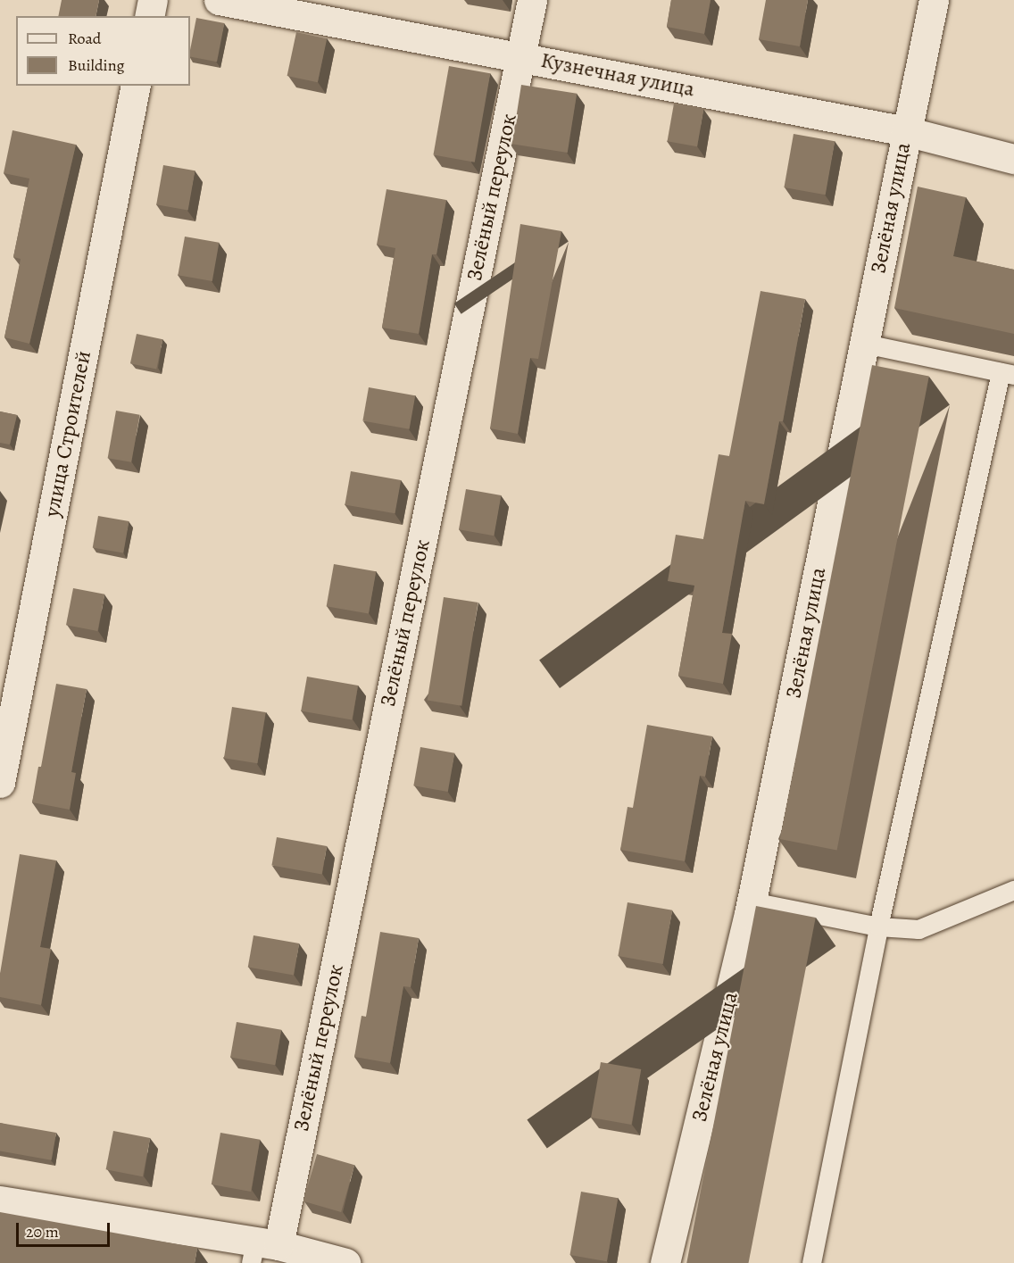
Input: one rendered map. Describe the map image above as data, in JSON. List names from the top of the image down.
{
  "streets": {
    "street": [
      "Кузнечная улица",
      "Зелёный переулок",
      "Зелёная улица",
      "улица Строителей"
    ]
  },
  "crossings": [
    ["Кузнечная улица", "Зелёный переулок"],
    ["Кузнечная улица", "Зелёная улица"]
  ],
  "legend": ["Road", "Building"],
  "scale_bar": "20 m"
}
